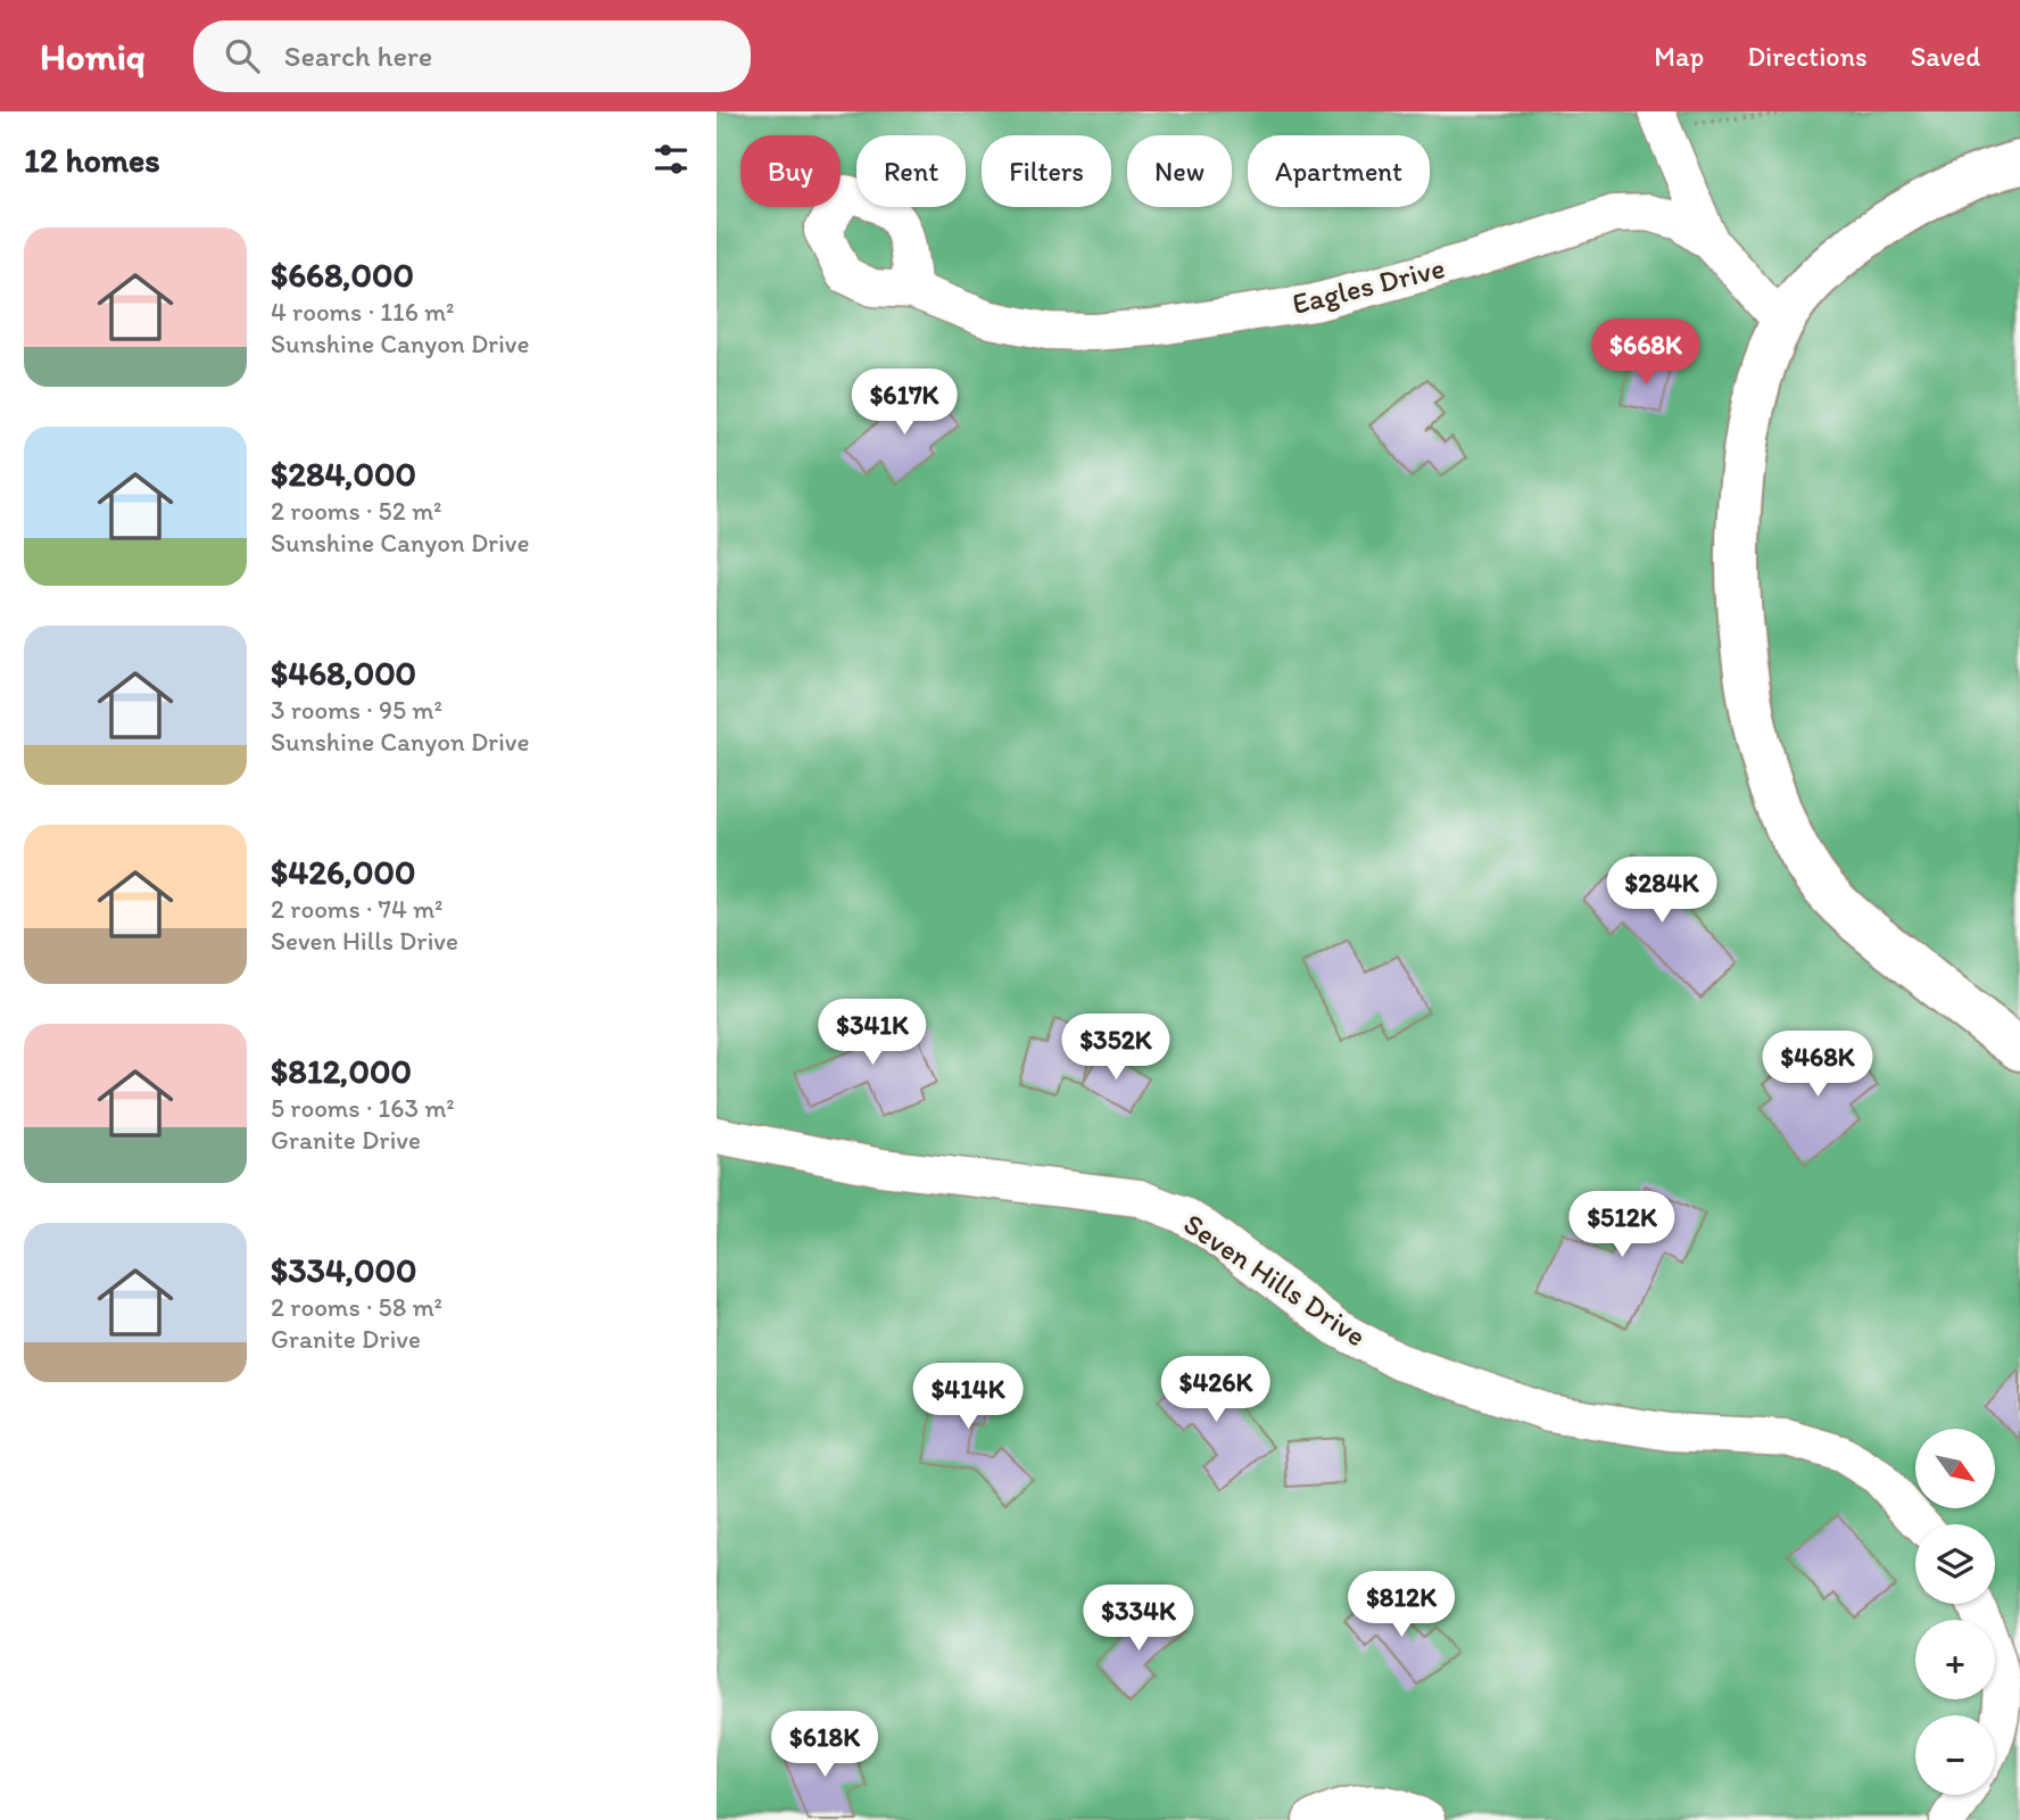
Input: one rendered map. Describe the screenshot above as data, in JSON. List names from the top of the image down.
{
  "streets": {
    "street": ["Eagles Drive", "Seven Hills Drive"]
  },
  "north": "bottom right",
  "page": {
    "header": "Homiq",
    "search": "Search here",
    "nav": ["Map", "Directions", "Saved"],
    "heading": "12 homes",
    "chip": [
      "Buy",
      "Rent",
      "Filters",
      "New",
      "Apartment"
    ],
    "list": [
      {
        "name": "$668,000",
        "note": "4 rooms · 116 m² · Sunshine Canyon Drive"
      },
      {
        "name": "$284,000",
        "note": "2 rooms · 52 m² · Sunshine Canyon Drive"
      },
      {
        "name": "$468,000",
        "note": "3 rooms · 95 m² · Sunshine Canyon Drive"
      },
      {
        "name": "$426,000",
        "note": "2 rooms · 74 m² · Seven Hills Drive"
      },
      {
        "name": "$812,000",
        "note": "5 rooms · 163 m² · Granite Drive"
      },
      {
        "name": "$334,000",
        "note": "2 rooms · 58 m² · Granite Drive"
      }
    ],
    "price": [
      "$668K",
      "$617K",
      "$284K",
      "$341K",
      "$352K",
      "$468K",
      "$512K",
      "$426K",
      "$414K",
      "$812K",
      "$334K",
      "$618K"
    ],
    "map_buttons": ["+", "−"]
  }
}
